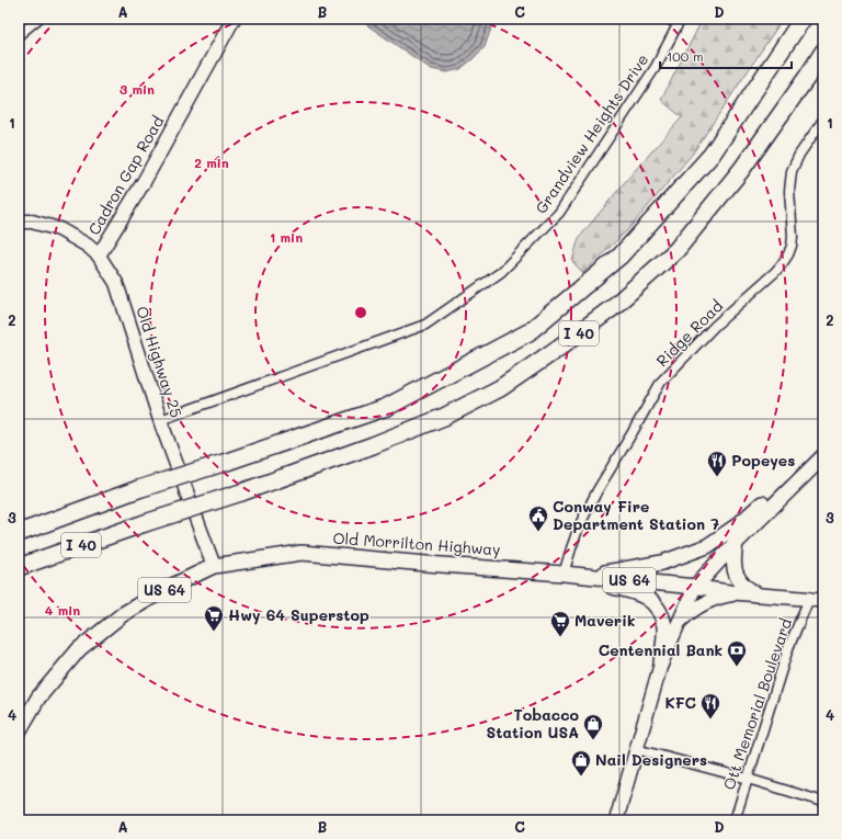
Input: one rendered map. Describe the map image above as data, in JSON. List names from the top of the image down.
{
  "streets": {
    "highway": ["I 40"],
    "main road": ["Old Morrilton Highway", "US 64"],
    "street": [
      "Grandview Heights Drive",
      "Cadron Gap Road",
      "Ridge Road",
      "Old Highway 25",
      "Ott Memorial Boulevard"
    ]
  },
  "crossings": [
    ["Grandview Heights Drive", "Old Highway 25"],
    ["Cadron Gap Road", "Old Highway 25"],
    ["Ridge Road", "Old Morrilton Highway"],
    ["Old Highway 25", "Old Morrilton Highway"]
  ],
  "places": {
    "restaurant": ["Popeyes", "KFC"],
    "public building": ["Conway Fire Department Station 7"],
    "supermarket": ["Hwy 64 Superstop", "Maverik"],
    "bank": ["Centennial Bank"],
    "shop": ["Tobacco Station USA", "Nail Designers"]
  },
  "scale_bar": "100 m",
  "grid": {
    "columns": [
      "A",
      "B",
      "C",
      "D"
    ],
    "rows": [
      "1",
      "2",
      "3",
      "4"
    ]
  },
  "rings": [
    "3 min",
    "2 min",
    "1 min",
    "4 min"
  ]
}
